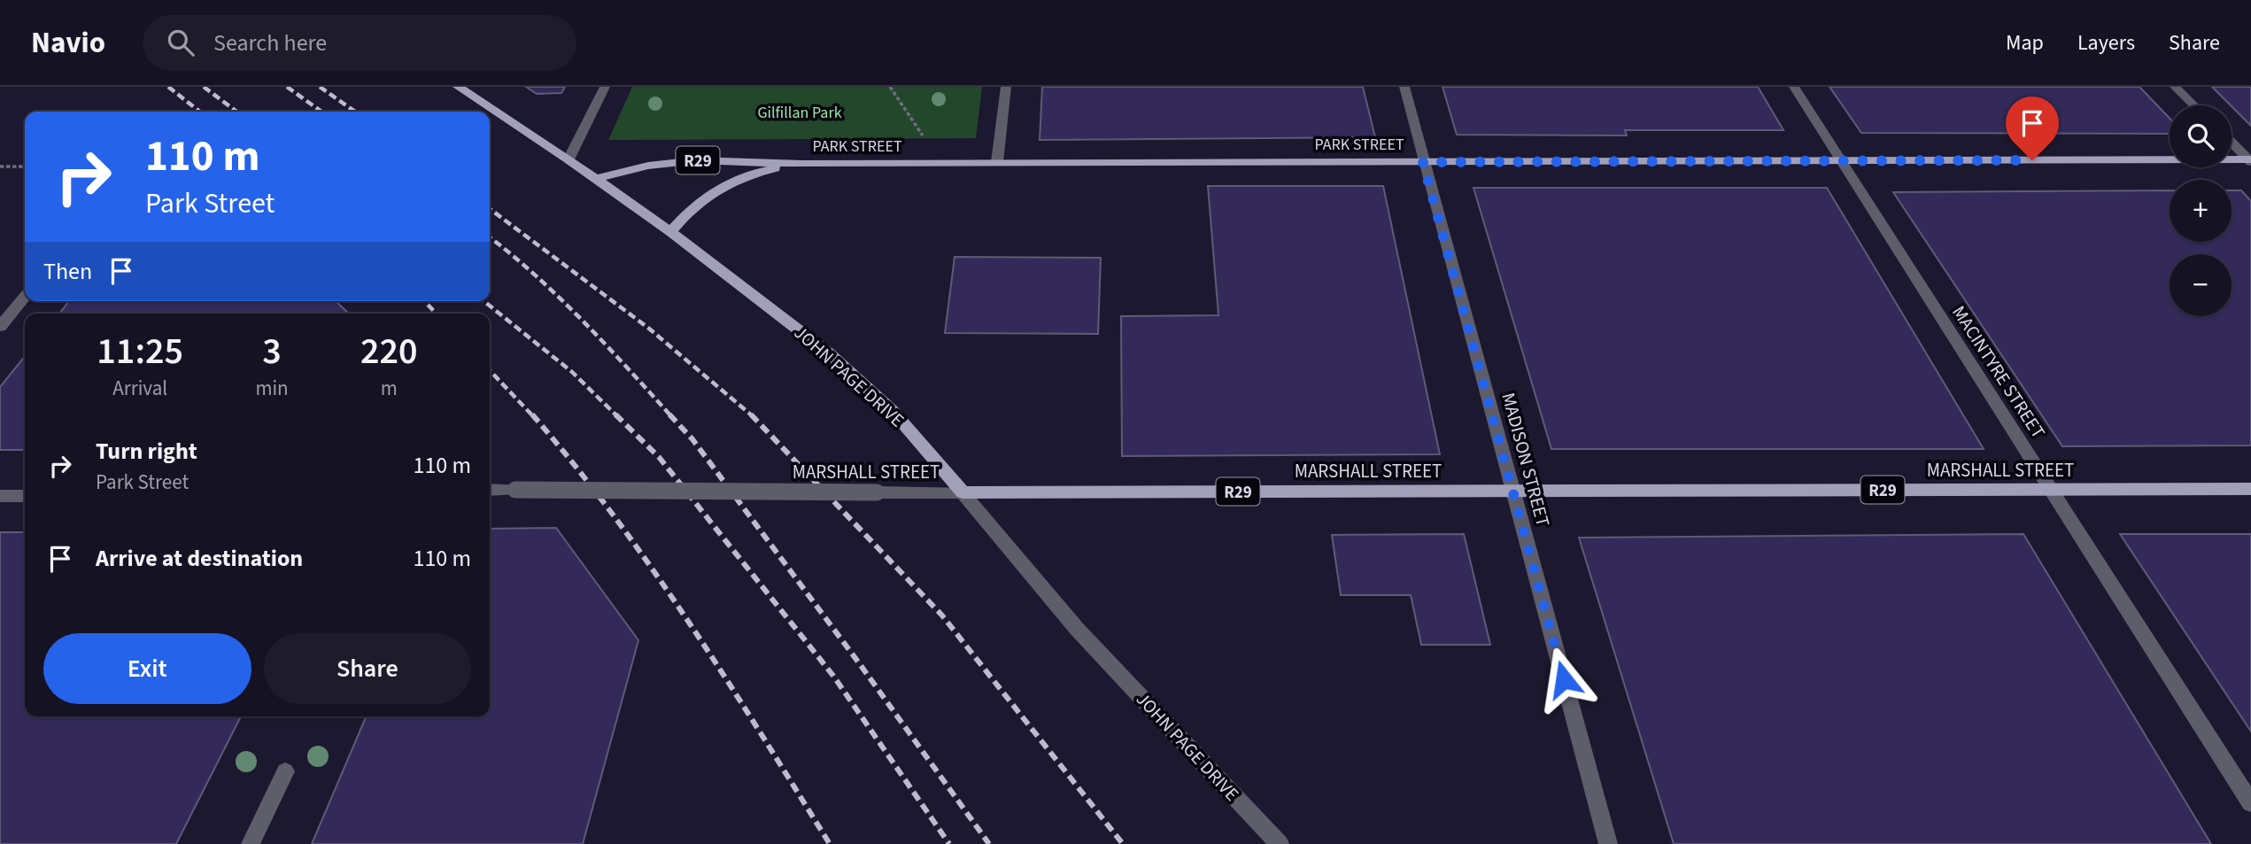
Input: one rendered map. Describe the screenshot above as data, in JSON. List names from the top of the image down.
{
  "streets": {
    "main road": [
      "PARK STREET",
      "R29",
      "JOHN PAGE DRIVE",
      "MARSHALL STREET"
    ],
    "street": ["MACINTYRE STREET", "MADISON STREET"]
  },
  "crossings": [
    ["PARK STREET", "MACINTYRE STREET"],
    ["PARK STREET", "JOHN PAGE DRIVE"],
    ["PARK STREET", "MADISON STREET"],
    ["MACINTYRE STREET", "MARSHALL STREET"],
    ["JOHN PAGE DRIVE", "MARSHALL STREET"],
    ["MADISON STREET", "MARSHALL STREET"]
  ],
  "parks": ["Gilfillan Park"],
  "page": {
    "header": "Navio",
    "search": "Search here",
    "nav": ["Map", "Layers", "Share"],
    "map_buttons": ["+", "−"],
    "turn": ["110 m", "Park Street"],
    "then": "Then",
    "eta": [
      "11:25",
      "Arrival",
      "3",
      "min",
      "220",
      "m"
    ],
    "list": [
      {
        "name": "Turn right",
        "note": "Park Street",
        "value": "110 m"
      },
      {
        "name": "Arrive at destination",
        "value": "110 m"
      }
    ],
    "buttons": ["Exit", "Share"]
  }
}
